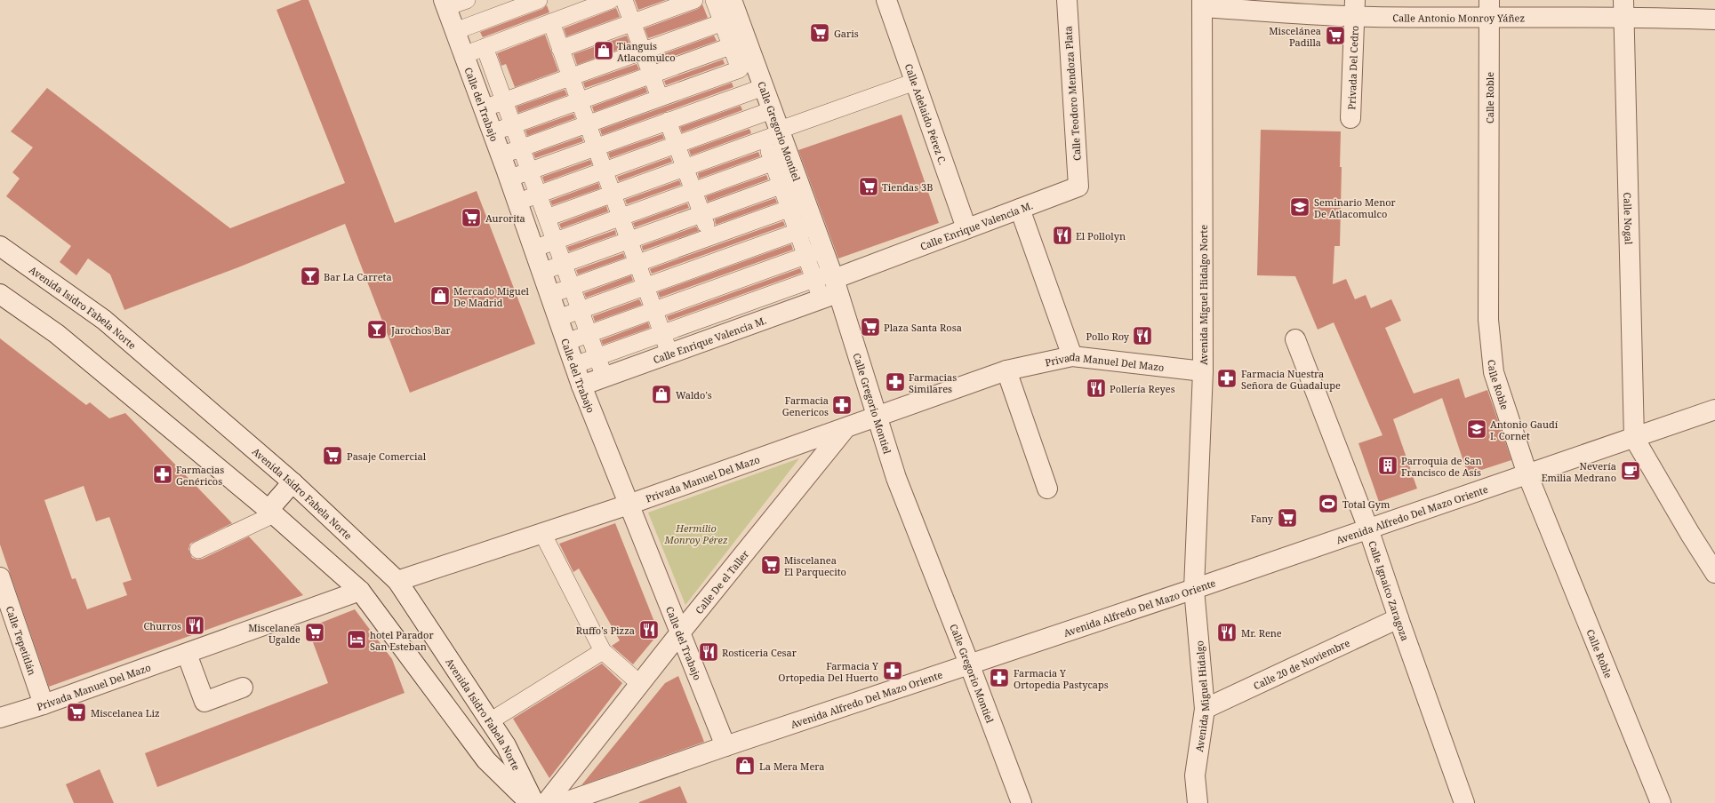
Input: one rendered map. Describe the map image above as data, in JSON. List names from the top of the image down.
{
  "streets": {
    "street": [
      "Calle Antonio Monroy Yáñez",
      "Privada Del Cedro",
      "Calle Teodoro Mendoza Plata",
      "Calle Roble",
      "Calle del Trabajo",
      "Calle Adelaido Pérez C.",
      "Calle Gregorio Montiel",
      "Calle Nogal",
      "Calle Enrique Valencia M.",
      "Avenida Miguel Hidalgo Norte",
      "Avenida Isidro Fabela Norte",
      "Privada Manuel Del Mazo",
      "Avenida Alfredo Del Mazo Oriente",
      "Calle De el Taller",
      "Calle Ignaico Zaragoza",
      "Calle Tepetitlán",
      "Calle 20 de Noviembre",
      "Avenida Miguel Hidalgo"
    ]
  },
  "crossings": [
    ["Calle Antonio Monroy Yáñez", "Privada Del Cedro"],
    ["Calle Antonio Monroy Yáñez", "Calle Roble"],
    ["Calle Antonio Monroy Yáñez", "Calle Nogal"],
    ["Calle Antonio Monroy Yáñez", "Avenida Miguel Hidalgo Norte"],
    ["Calle Teodoro Mendoza Plata", "Calle Enrique Valencia M."],
    ["Calle Roble", "Avenida Alfredo Del Mazo Oriente"],
    ["Calle del Trabajo", "Calle Enrique Valencia M."],
    ["Calle del Trabajo", "Privada Manuel Del Mazo"],
    ["Calle del Trabajo", "Avenida Alfredo Del Mazo Oriente"],
    ["Calle del Trabajo", "Calle De el Taller"],
    ["Calle Adelaido Pérez C.", "Calle Enrique Valencia M."],
    ["Calle Gregorio Montiel", "Calle Enrique Valencia M."],
    ["Calle Gregorio Montiel", "Privada Manuel Del Mazo"],
    ["Calle Gregorio Montiel", "Avenida Alfredo Del Mazo Oriente"],
    ["Calle Nogal", "Avenida Alfredo Del Mazo Oriente"],
    ["Avenida Miguel Hidalgo Norte", "Privada Manuel Del Mazo"],
    ["Avenida Miguel Hidalgo Norte", "Avenida Alfredo Del Mazo Oriente"],
    ["Avenida Miguel Hidalgo Norte", "Avenida Miguel Hidalgo"],
    ["Avenida Isidro Fabela Norte", "Privada Manuel Del Mazo"],
    ["Privada Manuel Del Mazo", "Calle De el Taller"],
    ["Privada Manuel Del Mazo", "Calle Tepetitlán"],
    ["Avenida Alfredo Del Mazo Oriente", "Calle Ignaico Zaragoza"],
    ["Avenida Alfredo Del Mazo Oriente", "Avenida Miguel Hidalgo"],
    ["Calle Ignaico Zaragoza", "Calle 20 de Noviembre"],
    ["Calle 20 de Noviembre", "Avenida Miguel Hidalgo"]
  ],
  "parks": ["Hermilio Monroy Pérez"],
  "places": {
    "supermarket": [
      "Garis",
      "Miscelánea Padilla",
      "Tiendas 3B",
      "Aurorita",
      "Plaza Santa Rosa",
      "Pasaje Comercial",
      "Fany",
      "Miscelanea El Parquecito",
      "Miscelanea Ugalde",
      "Miscelanea Liz"
    ],
    "shop": [
      "Tianguis Atlacomulco",
      "Mercado Miguel De Madrid",
      "Waldo's",
      "La Mera Mera"
    ],
    "school or university": ["Seminario Menor De Atlacomulco", "Antonio Gaudí I. Cornet"],
    "restaurant": [
      "El Pollolyn",
      "Pollo Roy",
      "Pollería Reyes",
      "Churros",
      "Ruffo's Pizza",
      "Mr. Rene",
      "Rosticeria Cesar"
    ],
    "bar": ["Bar La Carreta", "Jarochos Bar"],
    "pharmacy": [
      "Farmacia Nuestra Señora de Guadalupe",
      "Farmacias Similares",
      "Farmacia Genericos",
      "Farmacias Genéricos",
      "Farmacia Y Ortopedia Del Huerto",
      "Farmacia Y Ortopedia Pastycaps"
    ],
    "building": ["Parroquia de San Francisco de Asís"],
    "cafe": ["Nevería Emilia Medrano"],
    "sports": ["Total Gym"],
    "hotel": ["hotel Parador San Esteban"]
  }
}
